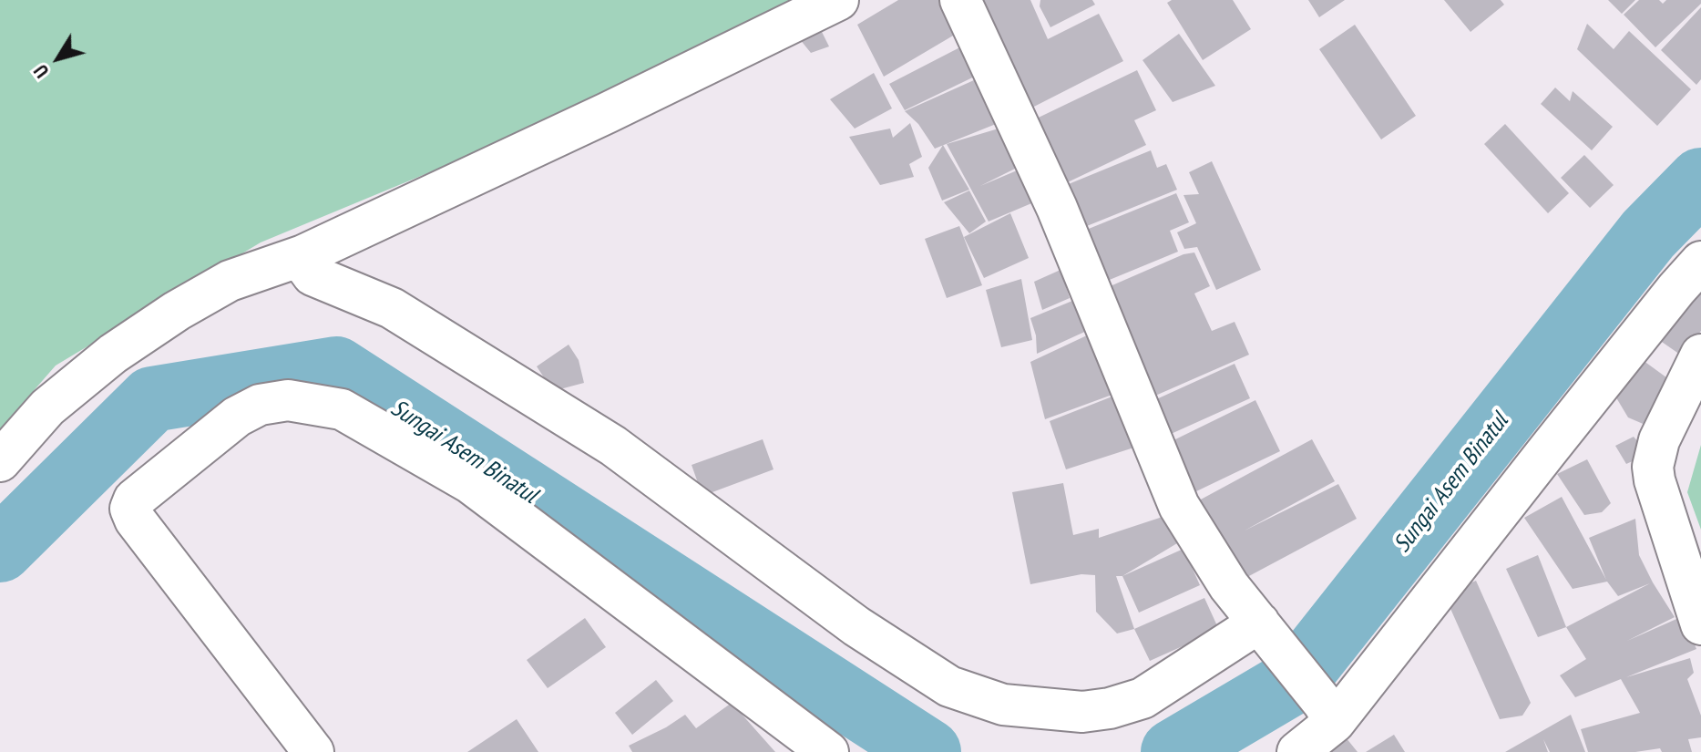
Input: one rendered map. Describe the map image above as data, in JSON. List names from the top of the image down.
{
  "water": ["Sungai Asem Binatul"],
  "north": "bottom left"
}
